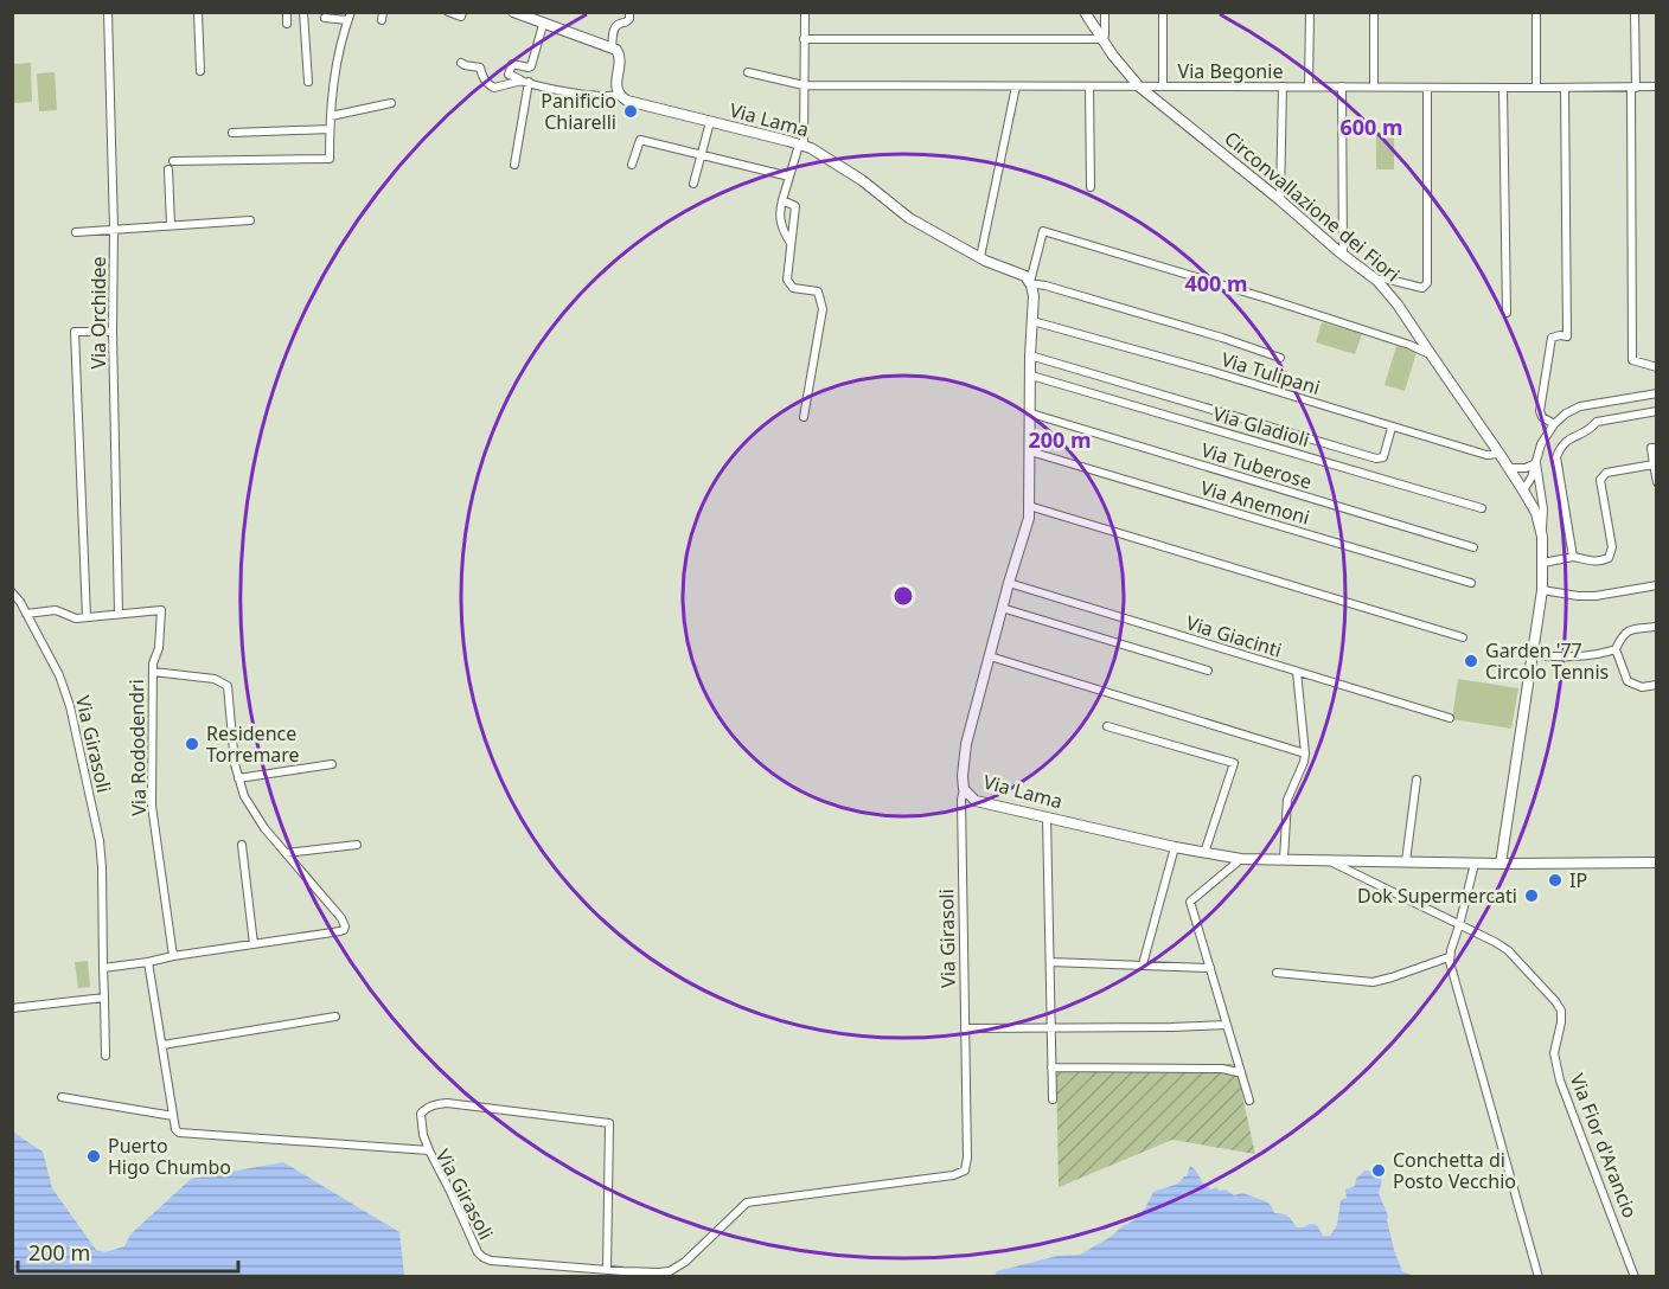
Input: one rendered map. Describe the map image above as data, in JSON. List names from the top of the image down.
{
  "streets": {
    "street": [
      "Via Begonie",
      "Via Lama",
      "Circonvallazione dei Fiori",
      "Via Orchidee",
      "Via Tulipani",
      "Via Gladioli",
      "Via Tuberose",
      "Via Anemoni",
      "Via Giacinti",
      "Via Girasoli",
      "Via Rododendri",
      "Via Fior d'Arancio"
    ]
  },
  "crossings": [
    ["Via Begonie", "Circonvallazione dei Fiori"],
    ["Via Lama", "Circonvallazione dei Fiori"],
    ["Via Lama", "Via Tulipani"],
    ["Via Lama", "Via Gladioli"],
    ["Via Lama", "Via Tuberose"],
    ["Via Lama", "Via Anemoni"],
    ["Via Lama", "Via Giacinti"],
    ["Via Lama", "Via Girasoli"],
    ["Via Lama", "Via Fior d'Arancio"],
    ["Circonvallazione dei Fiori", "Via Tulipani"],
    ["Via Orchidee", "Via Rododendri"],
    ["Via Girasoli", "Via Rododendri"]
  ],
  "places": [
    "Panificio Chiarelli",
    "Garden '77 Circolo Tennis",
    "Residence Torremare",
    "IP",
    "Dok Supermercati",
    "Puerto Higo Chumbo",
    "Conchetta di Posto Vecchio"
  ],
  "scale_bar": "200 m",
  "rings": ["600 m", "400 m", "200 m"]
}
